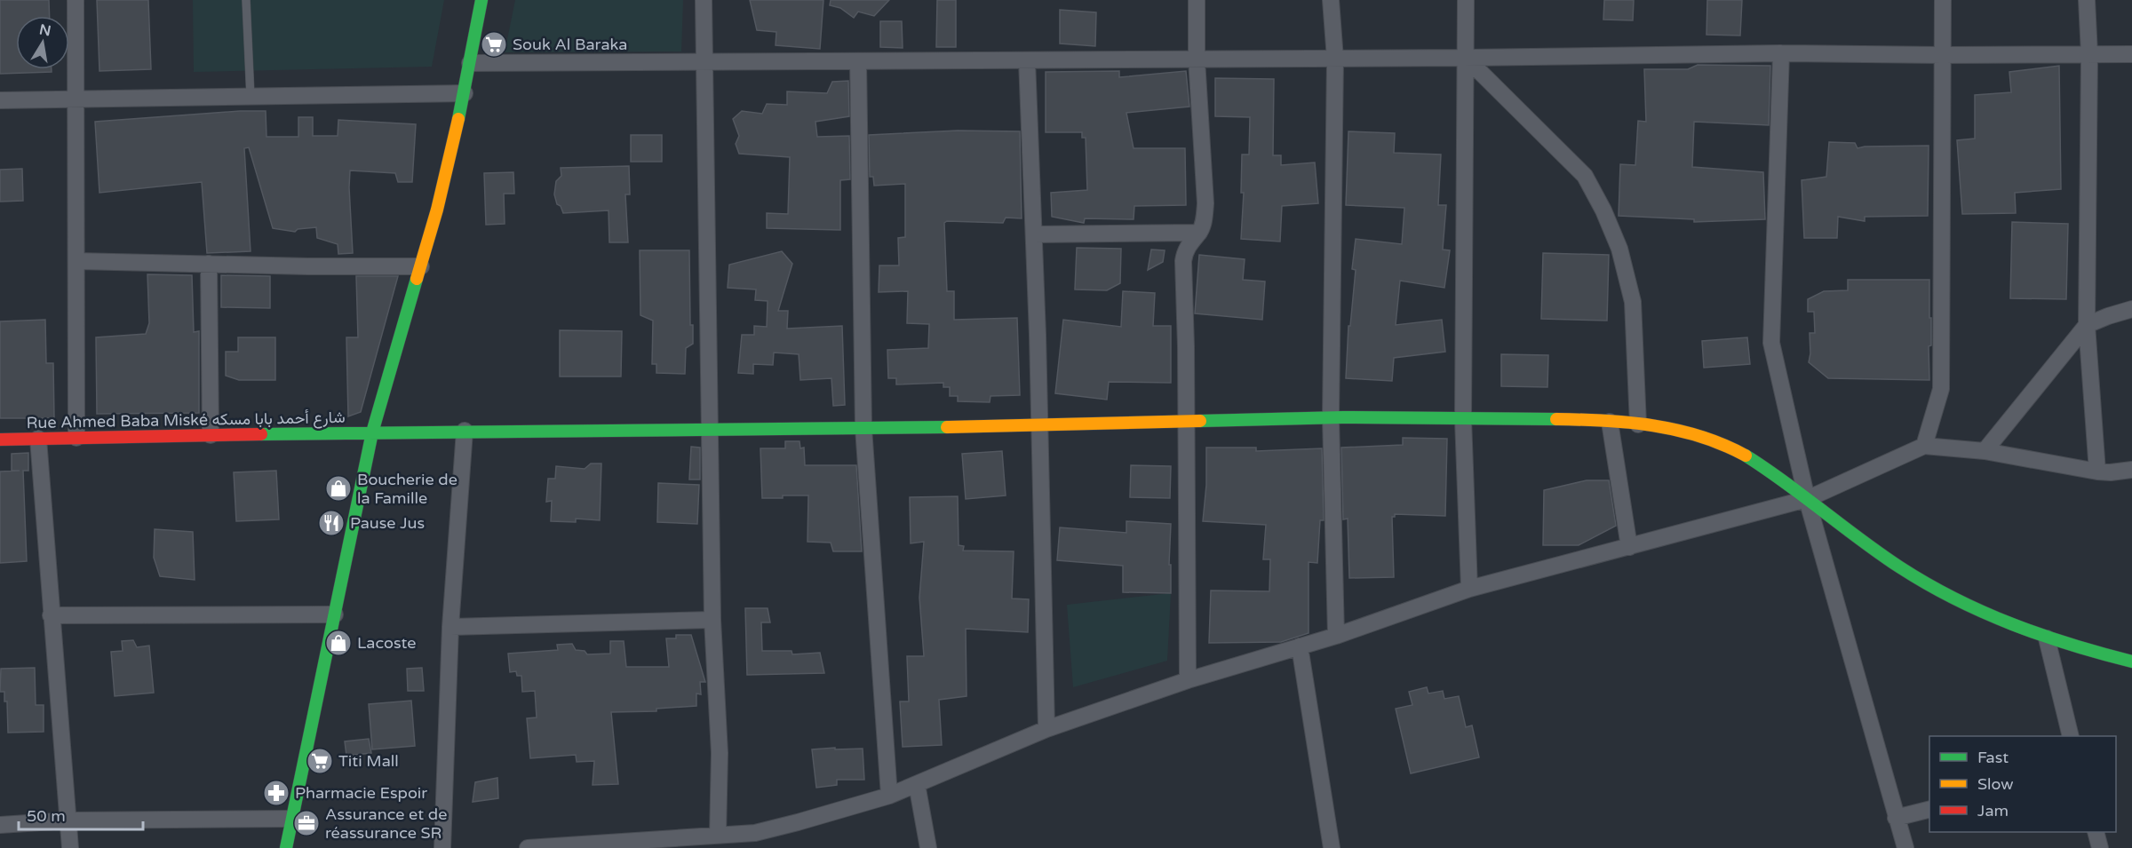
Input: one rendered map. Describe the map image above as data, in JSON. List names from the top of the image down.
{
  "streets": {
    "street": ["Rue Ahmed Baba Miské شارع أحمد بابا مسكه"]
  },
  "places": {
    "supermarket": ["Souk Al Baraka", "Titi Mall"],
    "shop": ["Boucherie de la Famille", "Lacoste"],
    "restaurant": ["Pause Jus"],
    "pharmacy": ["Pharmacie Espoir"],
    "office": ["Assurance et de réassurance SR"]
  },
  "legend": ["Fast", "Slow", "Jam"],
  "scale_bar": "50 m",
  "north": "top"
}
